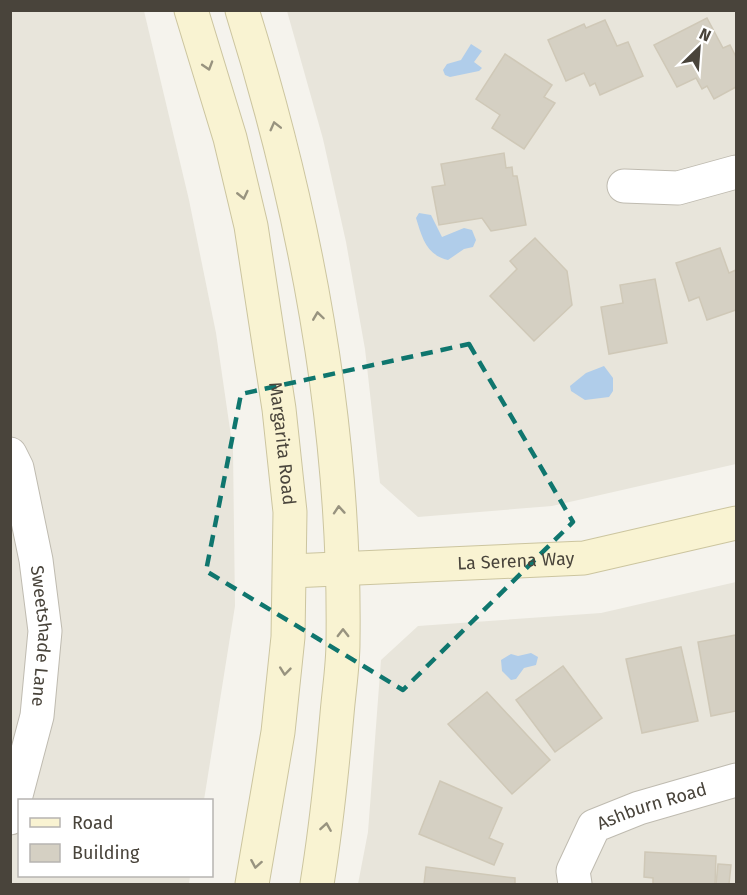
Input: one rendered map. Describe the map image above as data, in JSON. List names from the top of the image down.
{
  "streets": {
    "main road": ["Margarita Road", "La Serena Way"],
    "street": ["Sweetshade Lane", "Ashburn Road"]
  },
  "crossings": [
    ["Margarita Road", "La Serena Way"]
  ],
  "legend": ["Road", "Building"],
  "north": "top right"
}
